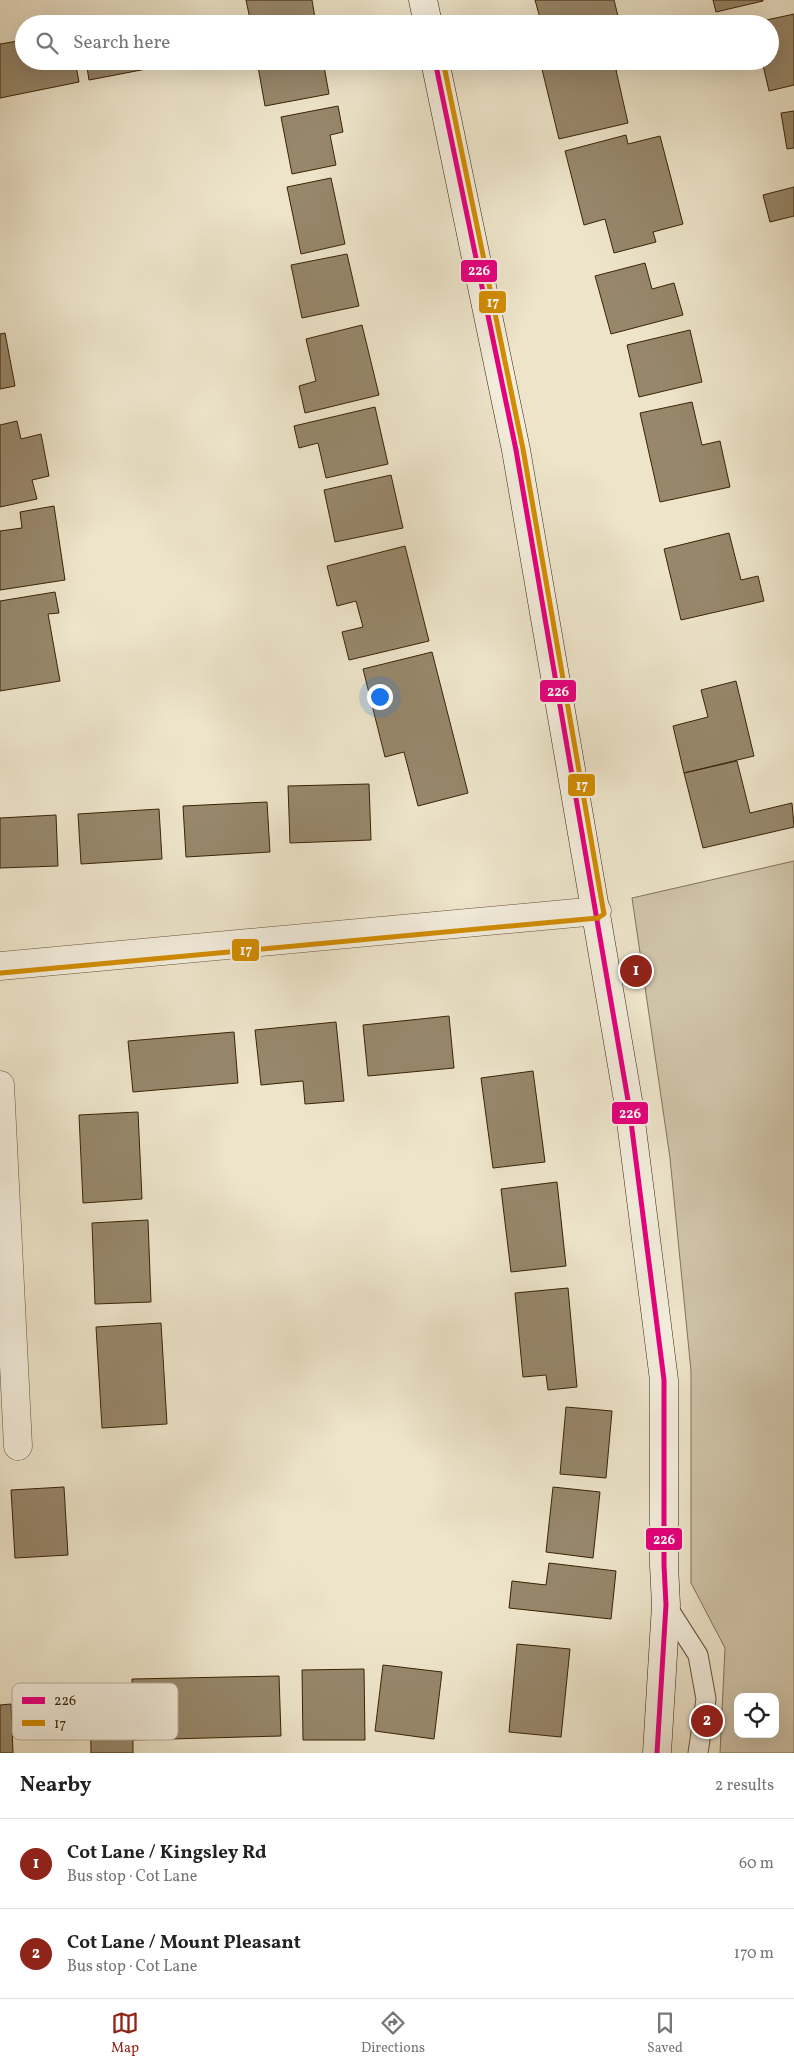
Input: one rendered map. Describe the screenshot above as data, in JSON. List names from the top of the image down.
{
  "lines": ["transit line 226", "transit line 17"],
  "legend": ["226", "17"],
  "page": {
    "search": "Search here",
    "pins": ["1", "2"],
    "heading": ["Nearby", "2 results"],
    "list": [
      {
        "mark": "1",
        "name": "Cot Lane / Kingsley Rd",
        "note": "Bus stop · Cot Lane",
        "value": "60 m"
      },
      {
        "mark": "2",
        "name": "Cot Lane / Mount Pleasant",
        "note": "Bus stop · Cot Lane",
        "value": "170 m"
      }
    ],
    "nav": ["Map", "Directions", "Saved"]
  }
}
